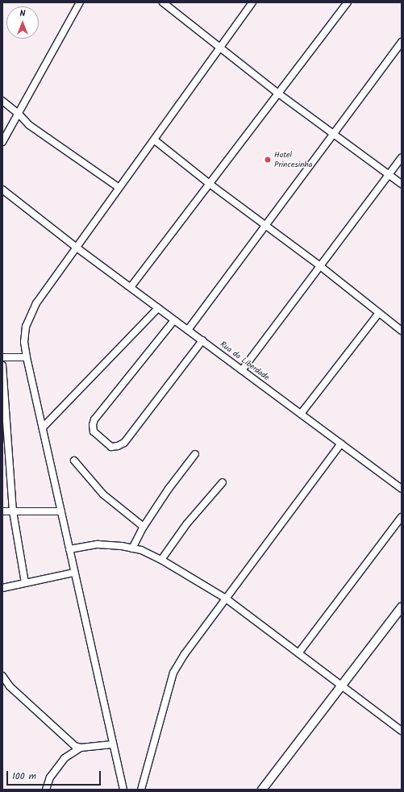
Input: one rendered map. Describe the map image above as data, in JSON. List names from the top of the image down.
{
  "streets": {
    "street": ["Rua da Liberdade"]
  },
  "places": ["Hotel Princesinha"],
  "scale_bar": "100 m",
  "north": "top"
}
